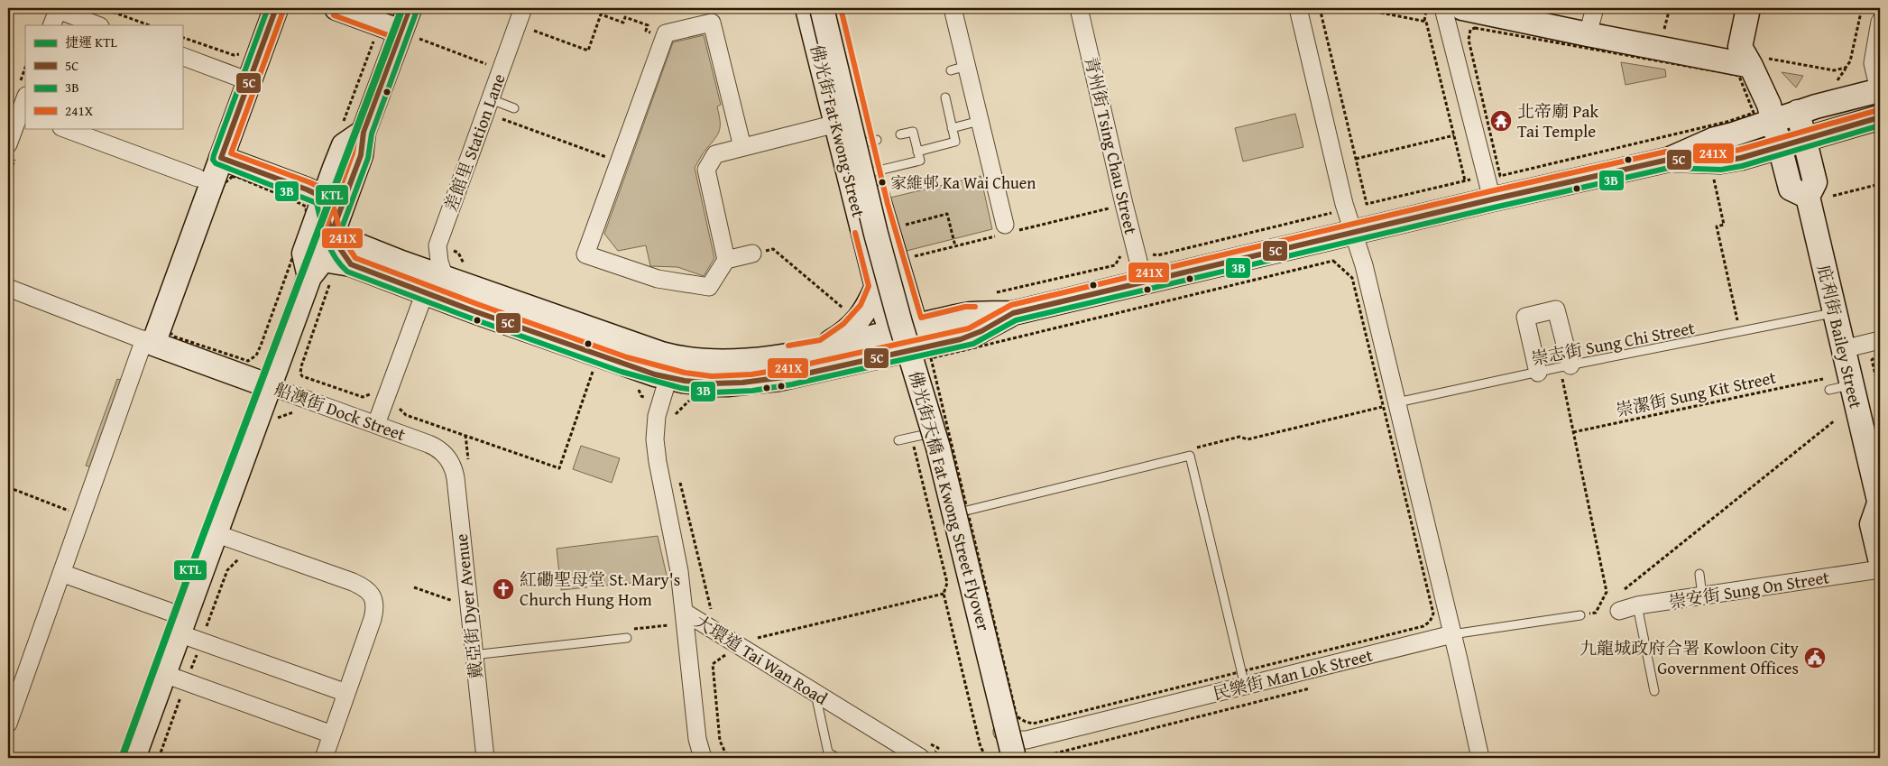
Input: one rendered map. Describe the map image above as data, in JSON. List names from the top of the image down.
{
  "streets": {
    "main road": [
      "佛光街 Fat Kwong Street",
      "庇利街 Bailey Street",
      "船澳街 Dock Street",
      "佛光街天橋 Fat Kwong Street Flyover"
    ],
    "street": [
      "差館里 Station Lane",
      "青州街 Tsing Chau Street",
      "崇安街 Sung On Street",
      "戴亞街 Dyer Avenue",
      "大環道 Tai Wan Road",
      "民樂街 Man Lok Street"
    ],
    "lane": ["崇志街 Sung Chi Street"],
    "path": ["崇潔街 Sung Kit Street"]
  },
  "crossings": [
    ["庇利街 Bailey Street", "崇志街 Sung Chi Street"],
    ["船澳街 Dock Street", "戴亞街 Dyer Avenue"],
    ["佛光街天橋 Fat Kwong Street Flyover", "民樂街 Man Lok Street"]
  ],
  "places": {
    "temple": ["北帝廟 Pak Tai Temple"],
    "other": ["家維邨 Ka Wai Chuen"],
    "church": ["紅磡聖母堂 St. Mary's Church Hung Hom"],
    "public building": ["九龍城政府合署 Kowloon City Government Offices"]
  },
  "lines": [
    "metro line KTL",
    "transit line 5C",
    "transit line 3B",
    "transit line 241X"
  ],
  "legend": [
    "捷運 KTL",
    "5C",
    "3B",
    "241X"
  ]
}
